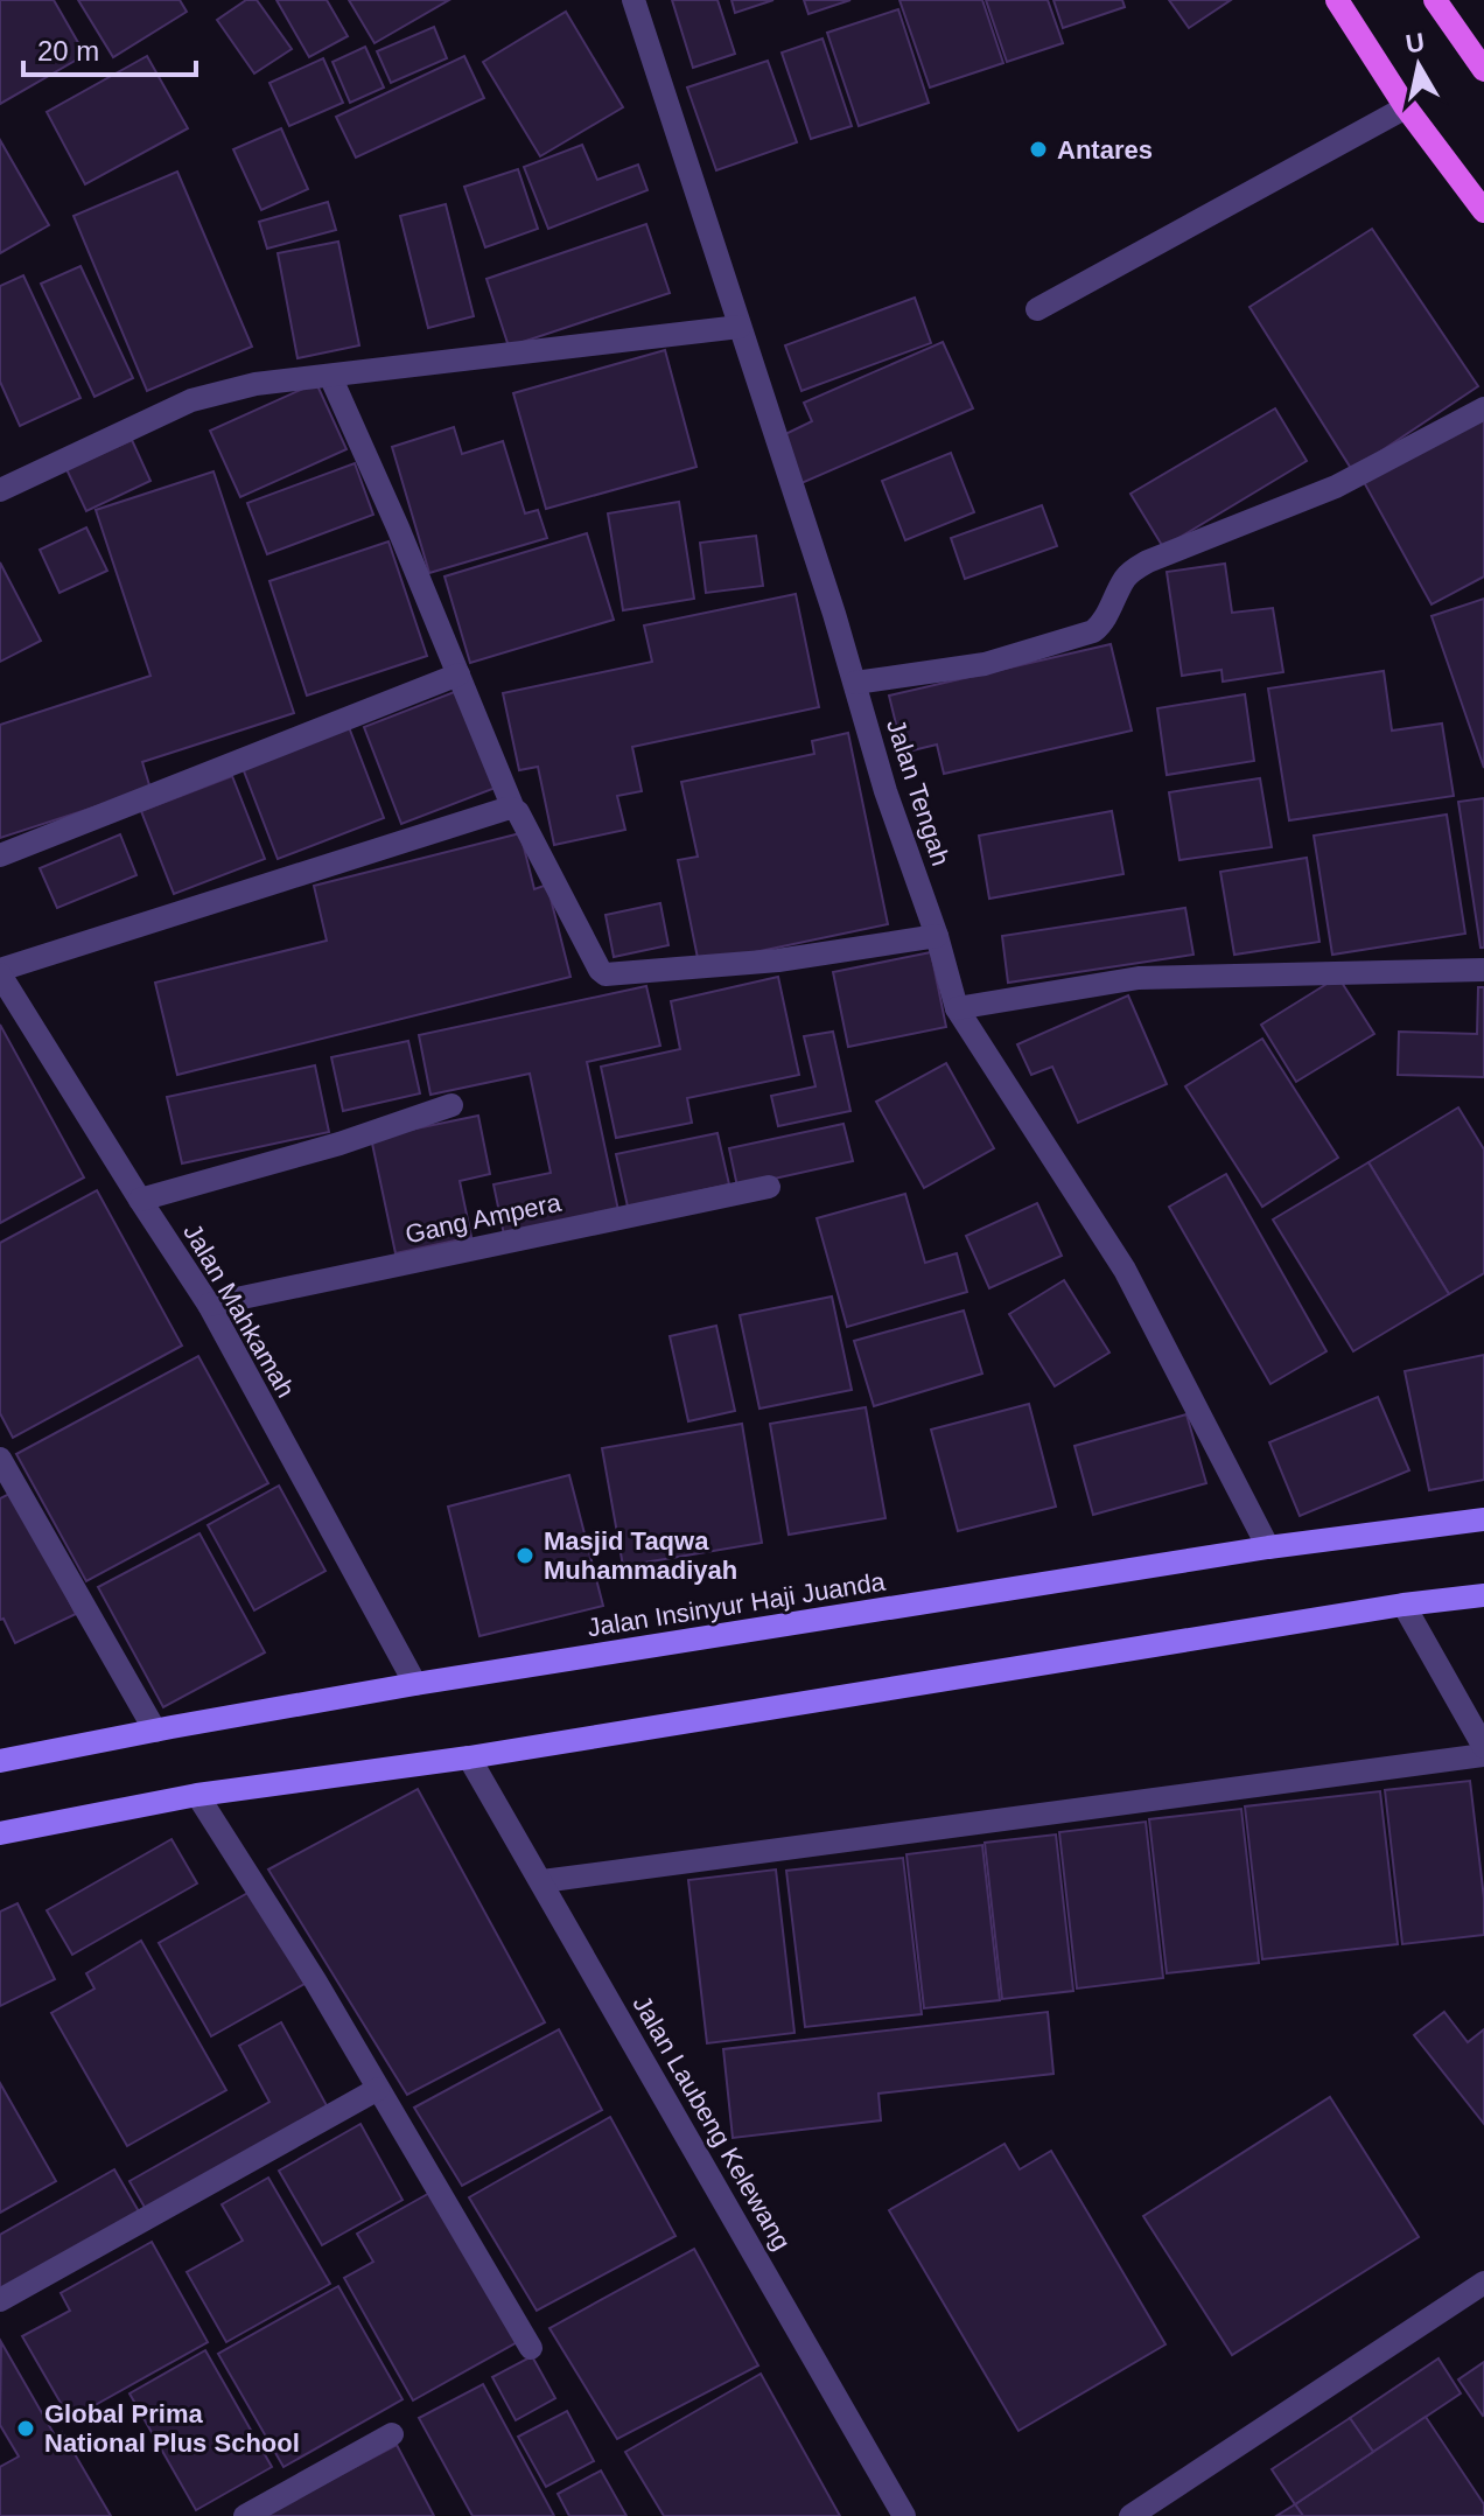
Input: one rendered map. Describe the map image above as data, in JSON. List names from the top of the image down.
{
  "streets": {
    "main road": ["Jalan Insinyur Haji Juanda"],
    "street": [
      "Jalan Tengah",
      "Gang Ampera",
      "Jalan Mahkamah",
      "Jalan Laubeng Kelewang"
    ]
  },
  "crossings": [
    ["Jalan Tengah", "Jalan Insinyur Haji Juanda"],
    ["Gang Ampera", "Jalan Mahkamah"],
    ["Jalan Mahkamah", "Jalan Insinyur Haji Juanda"]
  ],
  "places": ["Antares", "Masjid Taqwa Muhammadiyah", "Global Prima National Plus School"],
  "scale_bar": "20 m",
  "north": "top"
}
